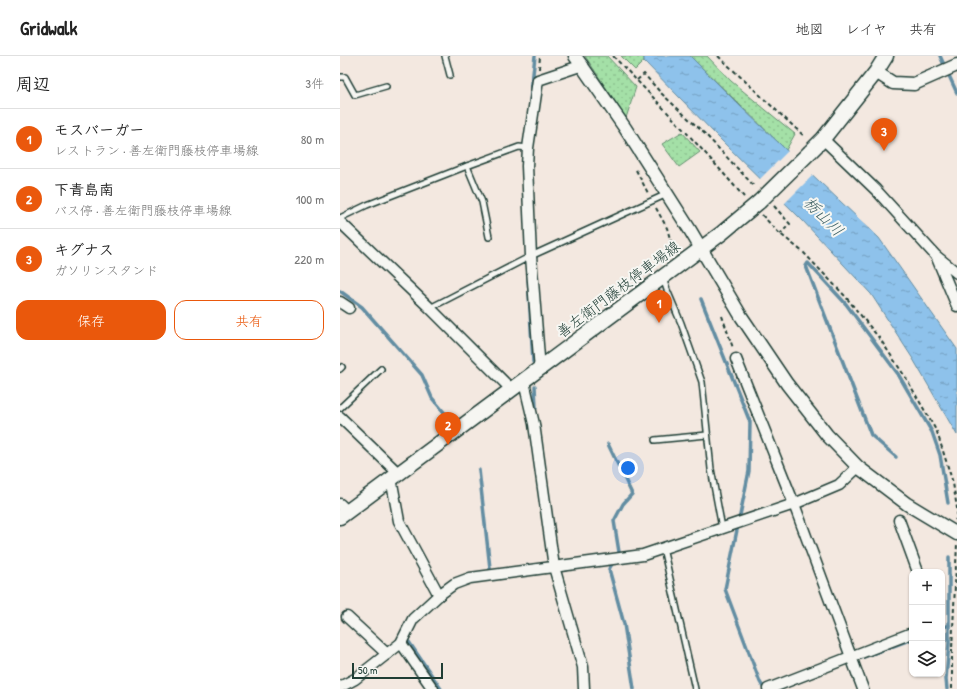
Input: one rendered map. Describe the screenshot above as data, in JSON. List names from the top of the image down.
{
  "streets": {
    "main road": ["善左衛門藤枝停車場線"]
  },
  "water": ["栃山川"],
  "scale_bar": "50 m",
  "page": {
    "header": "Gridwalk",
    "nav": ["地図", "レイヤ", "共有"],
    "heading": ["周辺", "3件"],
    "list": [
      {
        "mark": "1",
        "name": "モスバーガー",
        "note": "レストラン · 善左衛門藤枝停車場線",
        "value": "80 m"
      },
      {
        "mark": "2",
        "name": "下青島南",
        "note": "バス停 · 善左衛門藤枝停車場線",
        "value": "100 m"
      },
      {
        "mark": "3",
        "name": "キグナス",
        "note": "ガソリンスタンド",
        "value": "220 m"
      }
    ],
    "pins": ["3", "1", "2"],
    "buttons": ["保存", "共有"],
    "map_buttons": ["+", "−"],
    "scale": "50 m"
  }
}
